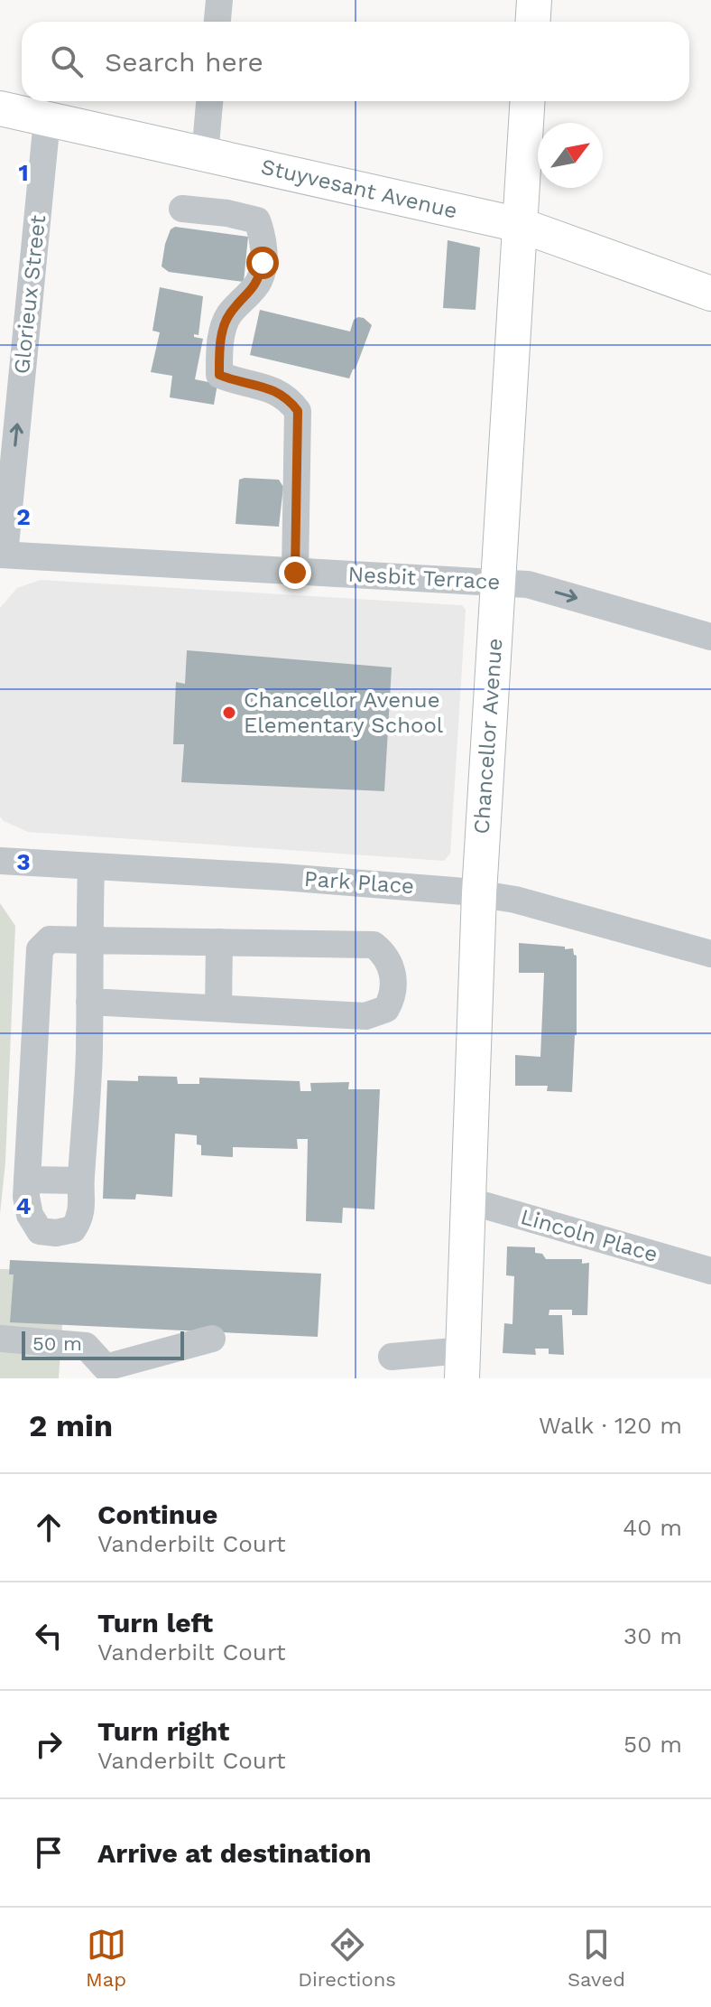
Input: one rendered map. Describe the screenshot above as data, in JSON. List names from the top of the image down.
{
  "streets": {
    "main road": ["Stuyvesant Avenue", "Chancellor Avenue"],
    "street": [
      "Glorieux Street",
      "Nesbit Terrace",
      "Park Place",
      "Lincoln Place"
    ]
  },
  "crossings": [
    ["Stuyvesant Avenue", "Glorieux Street"],
    ["Stuyvesant Avenue", "Chancellor Avenue"],
    ["Glorieux Street", "Nesbit Terrace"],
    ["Nesbit Terrace", "Chancellor Avenue"],
    ["Chancellor Avenue", "Park Place"],
    ["Chancellor Avenue", "Lincoln Place"]
  ],
  "one_way": ["Glorieux Street"],
  "places": ["Chancellor Avenue Elementary School"],
  "scale_bar": "50 m",
  "north": "top right",
  "page": {
    "search": "Search here",
    "scale": "50 m",
    "heading": ["2 min", "Walk · 120 m"],
    "list": [
      ["Continue", "Vanderbilt Court", "40 m"],
      ["Turn left", "Vanderbilt Court", "30 m"],
      ["Turn right", "Vanderbilt Court", "50 m"],
      "Arrive at destination"
    ],
    "nav": ["Map", "Directions", "Saved"]
  },
  "grid": {
    "rows": [
      "1",
      "2",
      "3",
      "4"
    ]
  }
}
